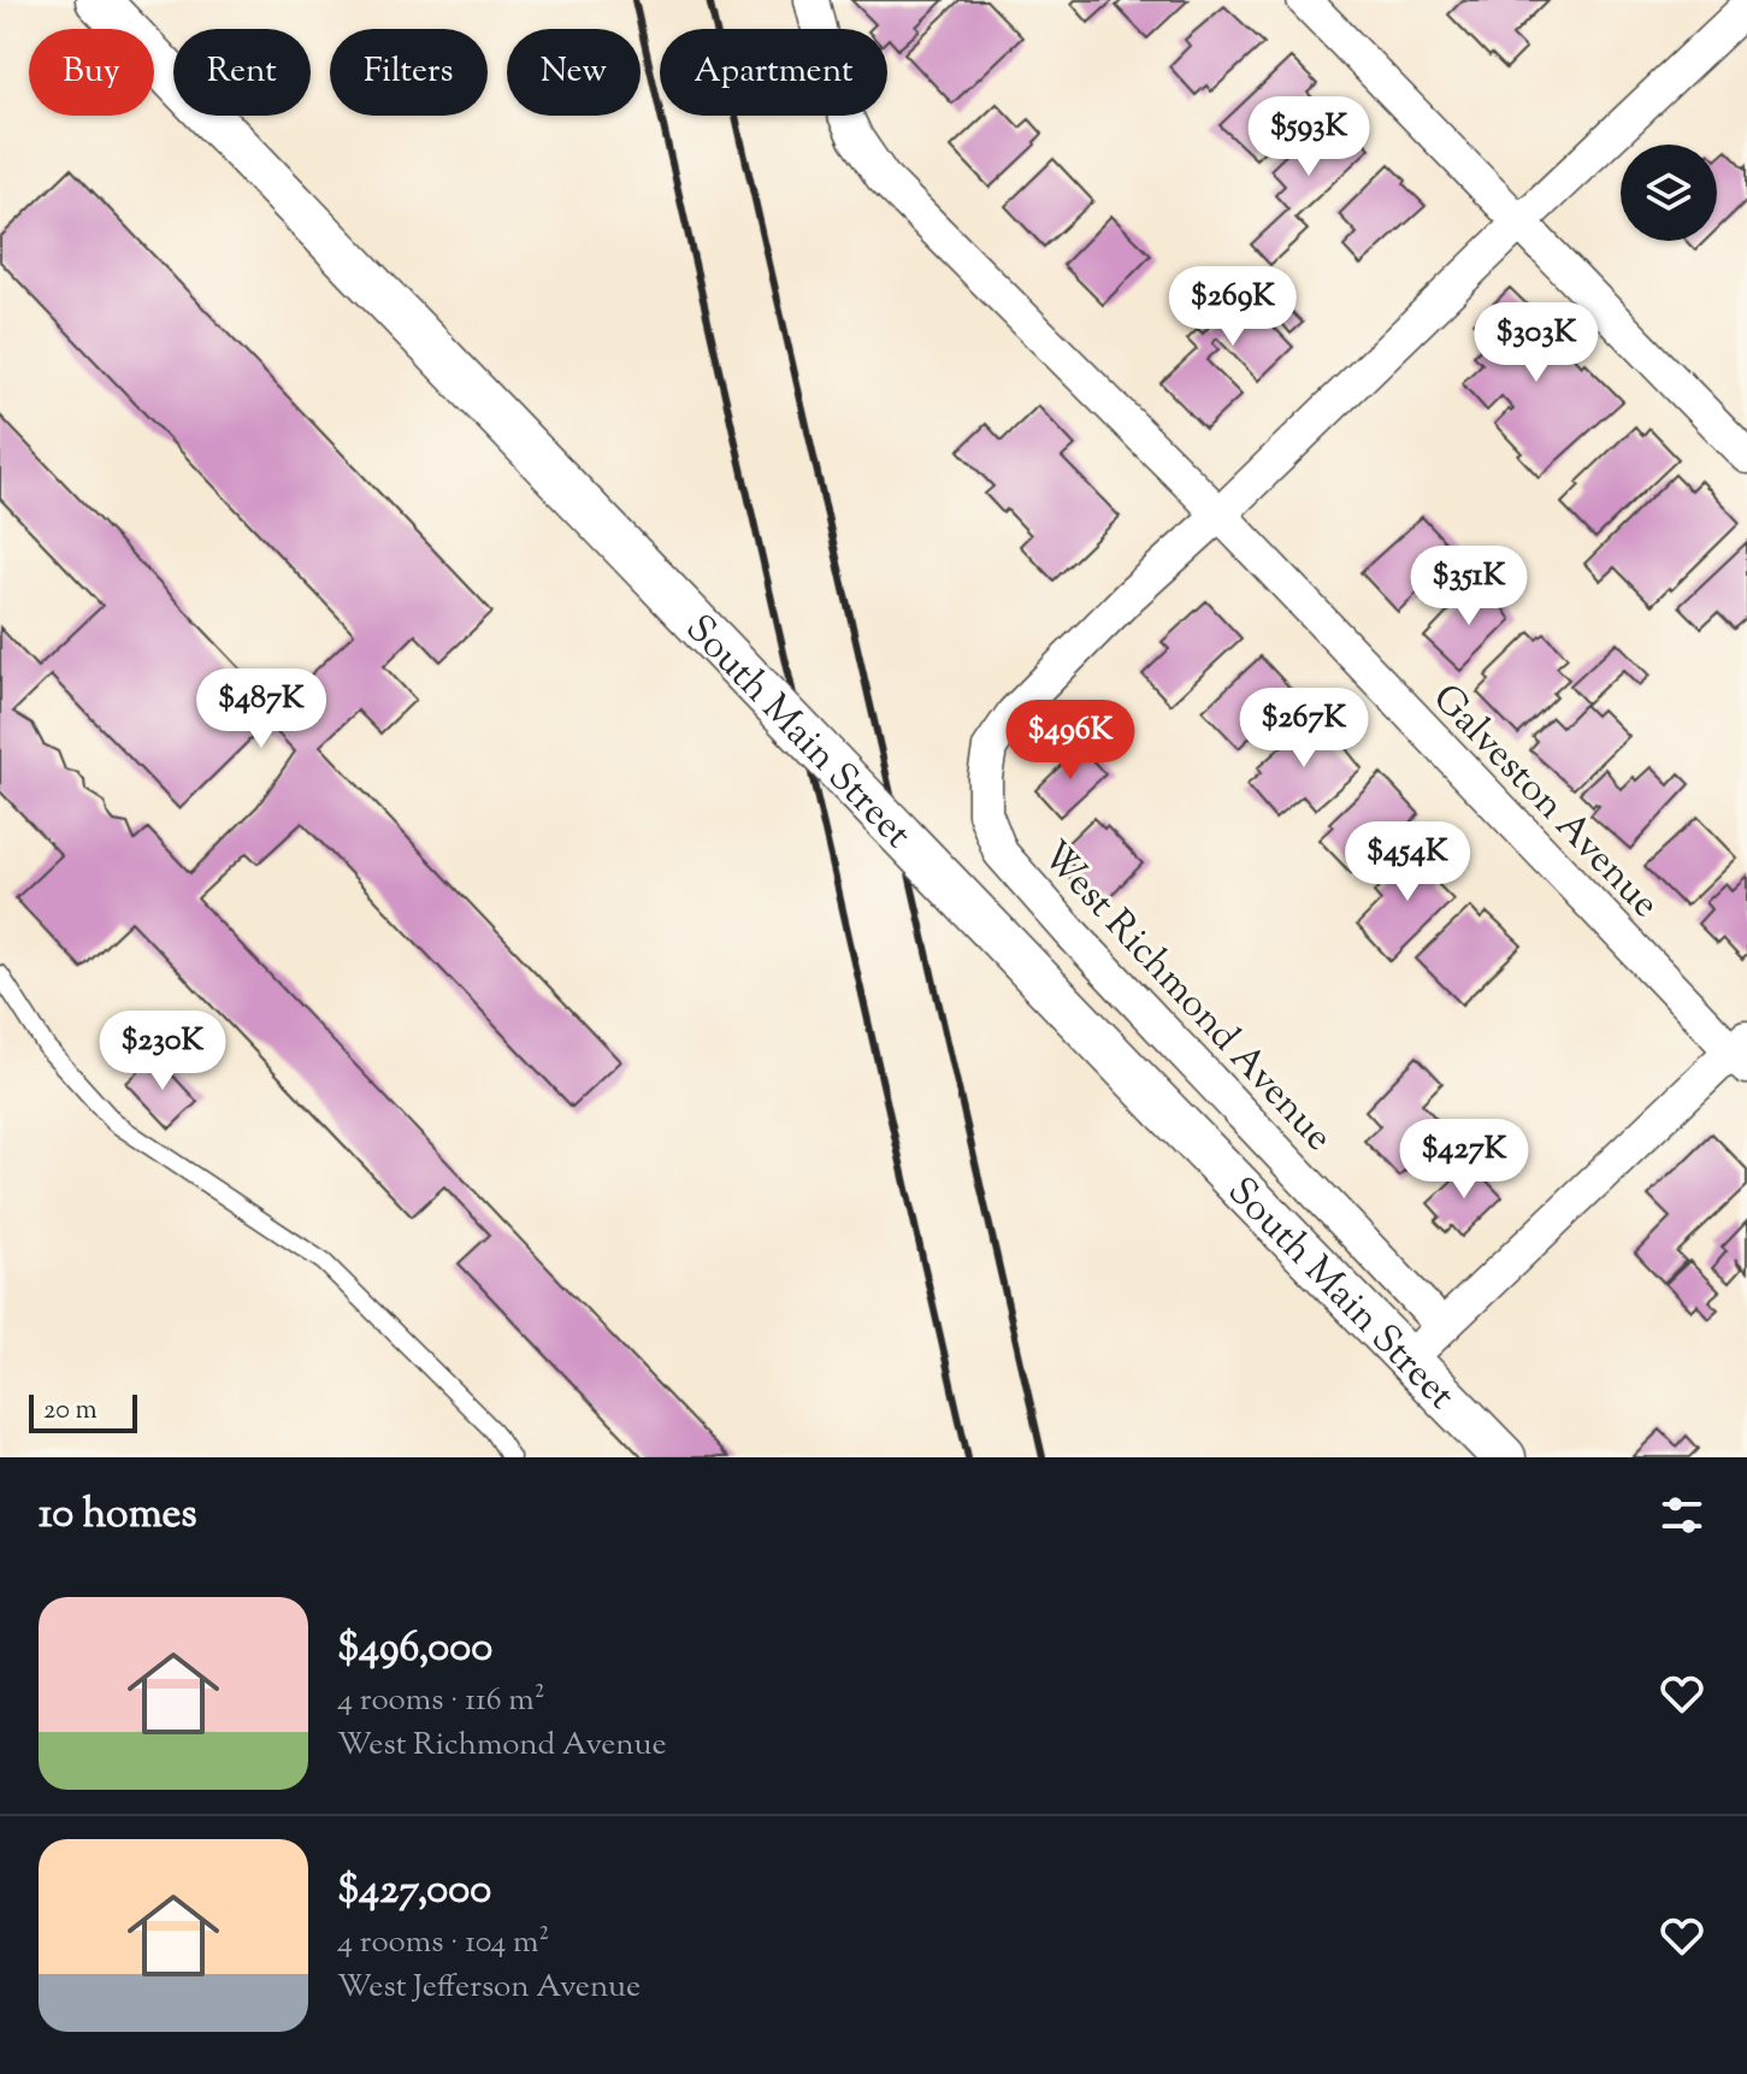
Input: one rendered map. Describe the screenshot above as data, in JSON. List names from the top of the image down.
{
  "streets": {
    "street": ["South Main Street", "Galveston Avenue", "West Richmond Avenue"]
  },
  "crossings": [
    ["Galveston Avenue", "West Richmond Avenue"]
  ],
  "scale_bar": "20 m",
  "page": {
    "chip": [
      "Buy",
      "Rent",
      "Filters",
      "New",
      "Apartment"
    ],
    "price": [
      "$593K",
      "$269K",
      "$303K",
      "$351K",
      "$487K",
      "$267K",
      "$496K",
      "$454K",
      "$230K",
      "$427K"
    ],
    "scale": "20 m",
    "heading": "10 homes",
    "list": [
      {
        "name": "$496,000",
        "note": "4 rooms · 116 m² · West Richmond Avenue"
      },
      {
        "name": "$427,000",
        "note": "4 rooms · 104 m² · West Jefferson Avenue"
      }
    ]
  }
}
